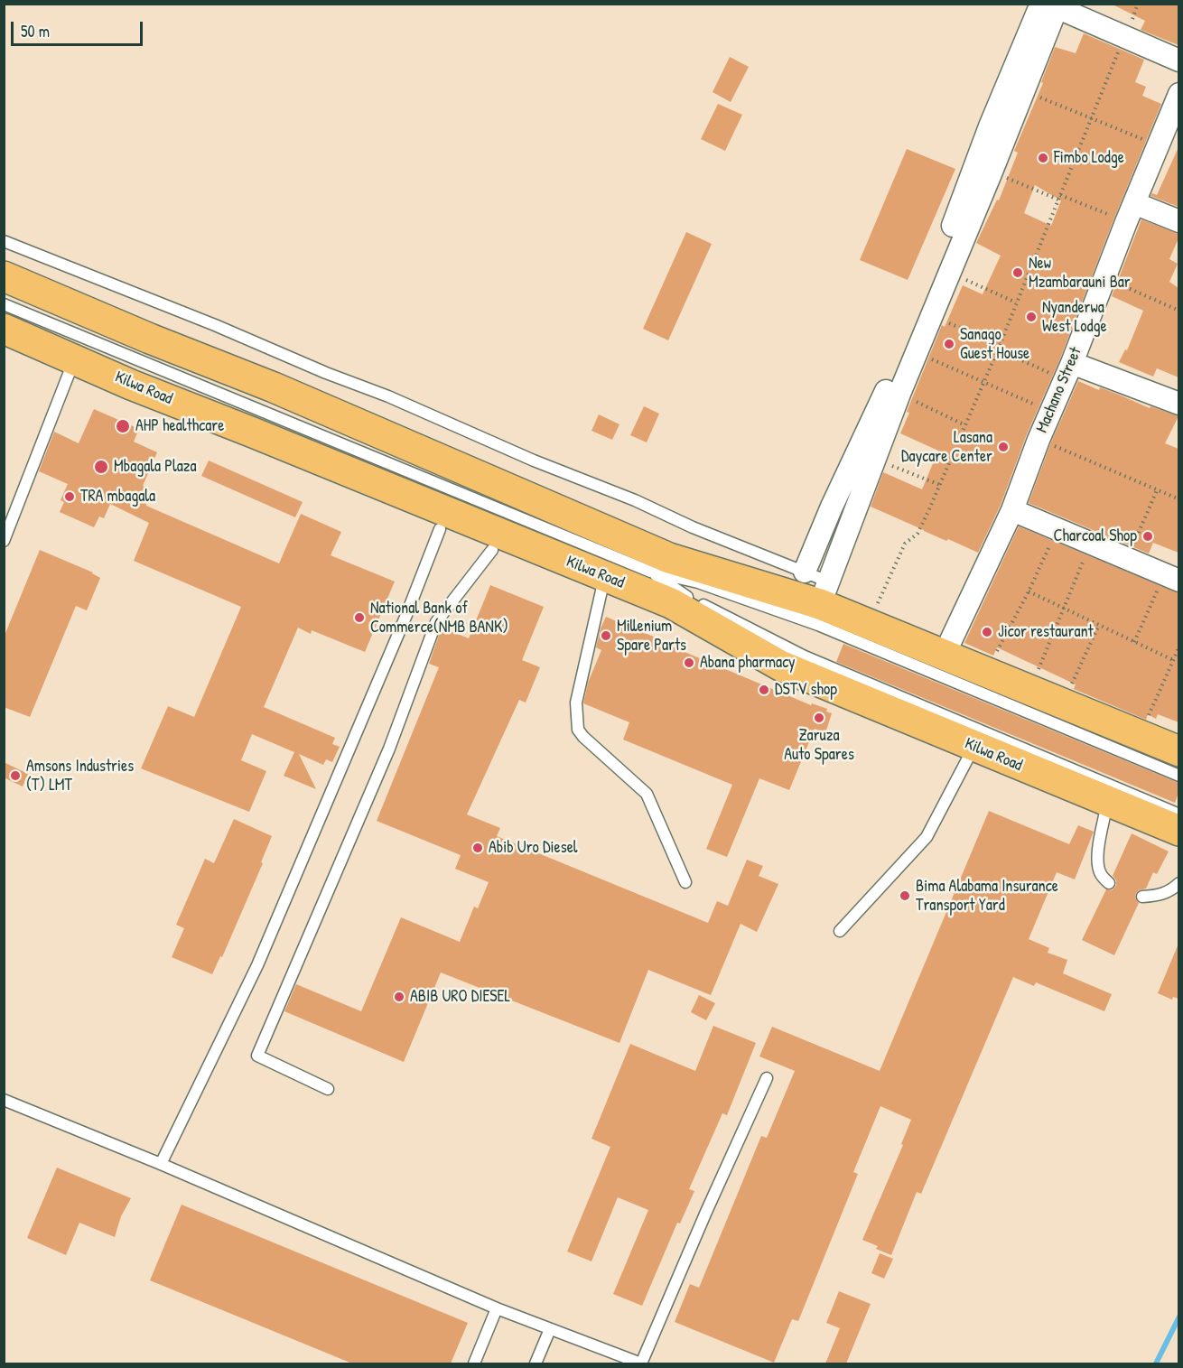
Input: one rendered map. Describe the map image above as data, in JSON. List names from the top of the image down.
{
  "streets": {
    "highway": ["Kilwa Road"],
    "street": ["Machano Street"]
  },
  "crossings": [
    ["Kilwa Road", "Machano Street"]
  ],
  "places": [
    "Fimbo Lodge",
    "New Mzambarauni Bar",
    "Nyanderwa West Lodge",
    "Sanago Guest House",
    "AHP healthcare",
    "Lasana Daycare Center",
    "Mbagala Plaza",
    "TRA mbagala",
    "Charcoal Shop",
    "National Bank of Commerce(NMB BANK)",
    "Jicor restaurant",
    "Millenium Spare Parts",
    "Abana pharmacy",
    "DSTV shop",
    "Zaruza Auto Spares",
    "Amsons Industries (T) LMT",
    "Abib Uro Diesel",
    "Bima Alabama Insurance Transport Yard",
    "ABIB URO DIESEL"
  ],
  "scale_bar": "50 m"
}
